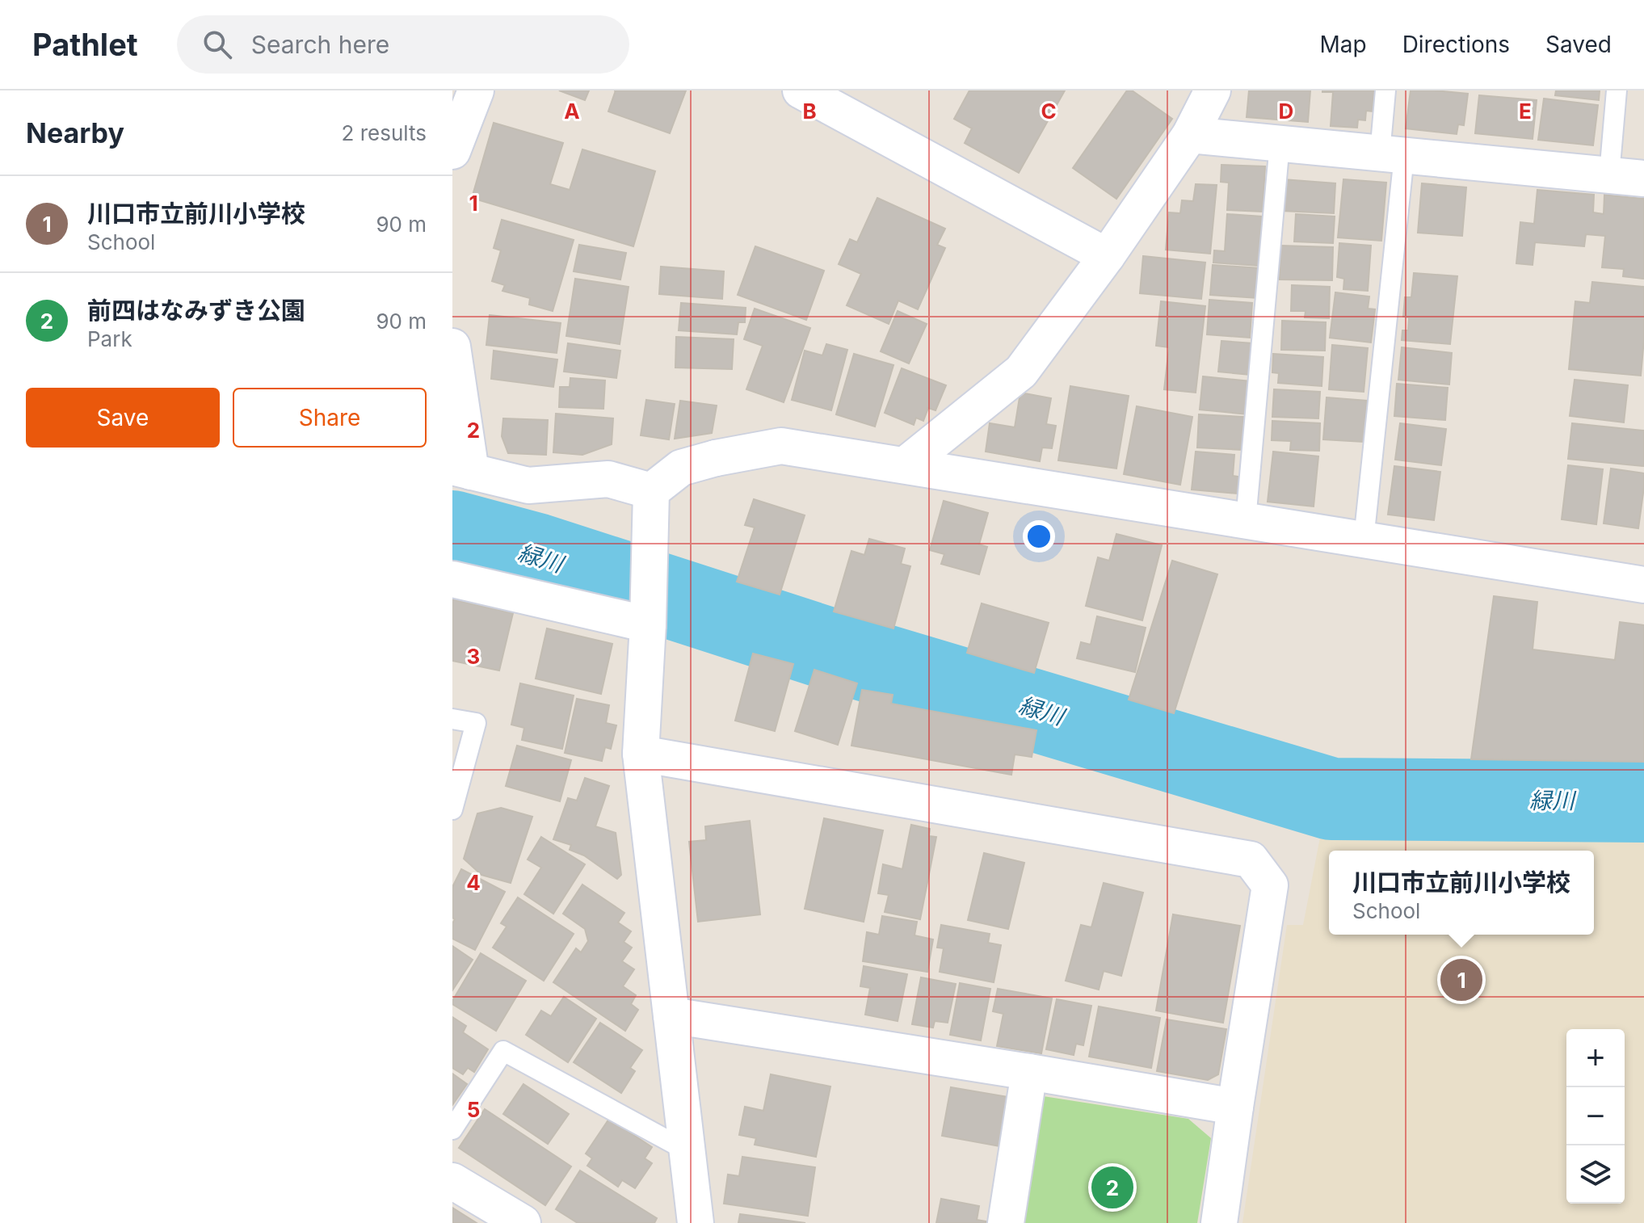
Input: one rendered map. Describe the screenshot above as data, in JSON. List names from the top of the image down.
{
  "water": ["緑川"],
  "page": {
    "header": "Pathlet",
    "search": "Search here",
    "nav": ["Map", "Directions", "Saved"],
    "heading": ["Nearby", "2 results"],
    "list": [
      {
        "mark": "1",
        "name": "川口市立前川小学校",
        "note": "School",
        "value": "90 m"
      },
      {
        "mark": "2",
        "name": "前四はなみずき公園",
        "note": "Park",
        "value": "90 m"
      }
    ],
    "buttons": ["Save", "Share"],
    "popup": ["川口市立前川小学校", "School"],
    "pins": ["1", "2"],
    "map_buttons": ["+", "−"]
  },
  "grid": {
    "columns": [
      "A",
      "B",
      "C",
      "D",
      "E"
    ],
    "rows": [
      "1",
      "2",
      "3",
      "4",
      "5"
    ]
  }
}
